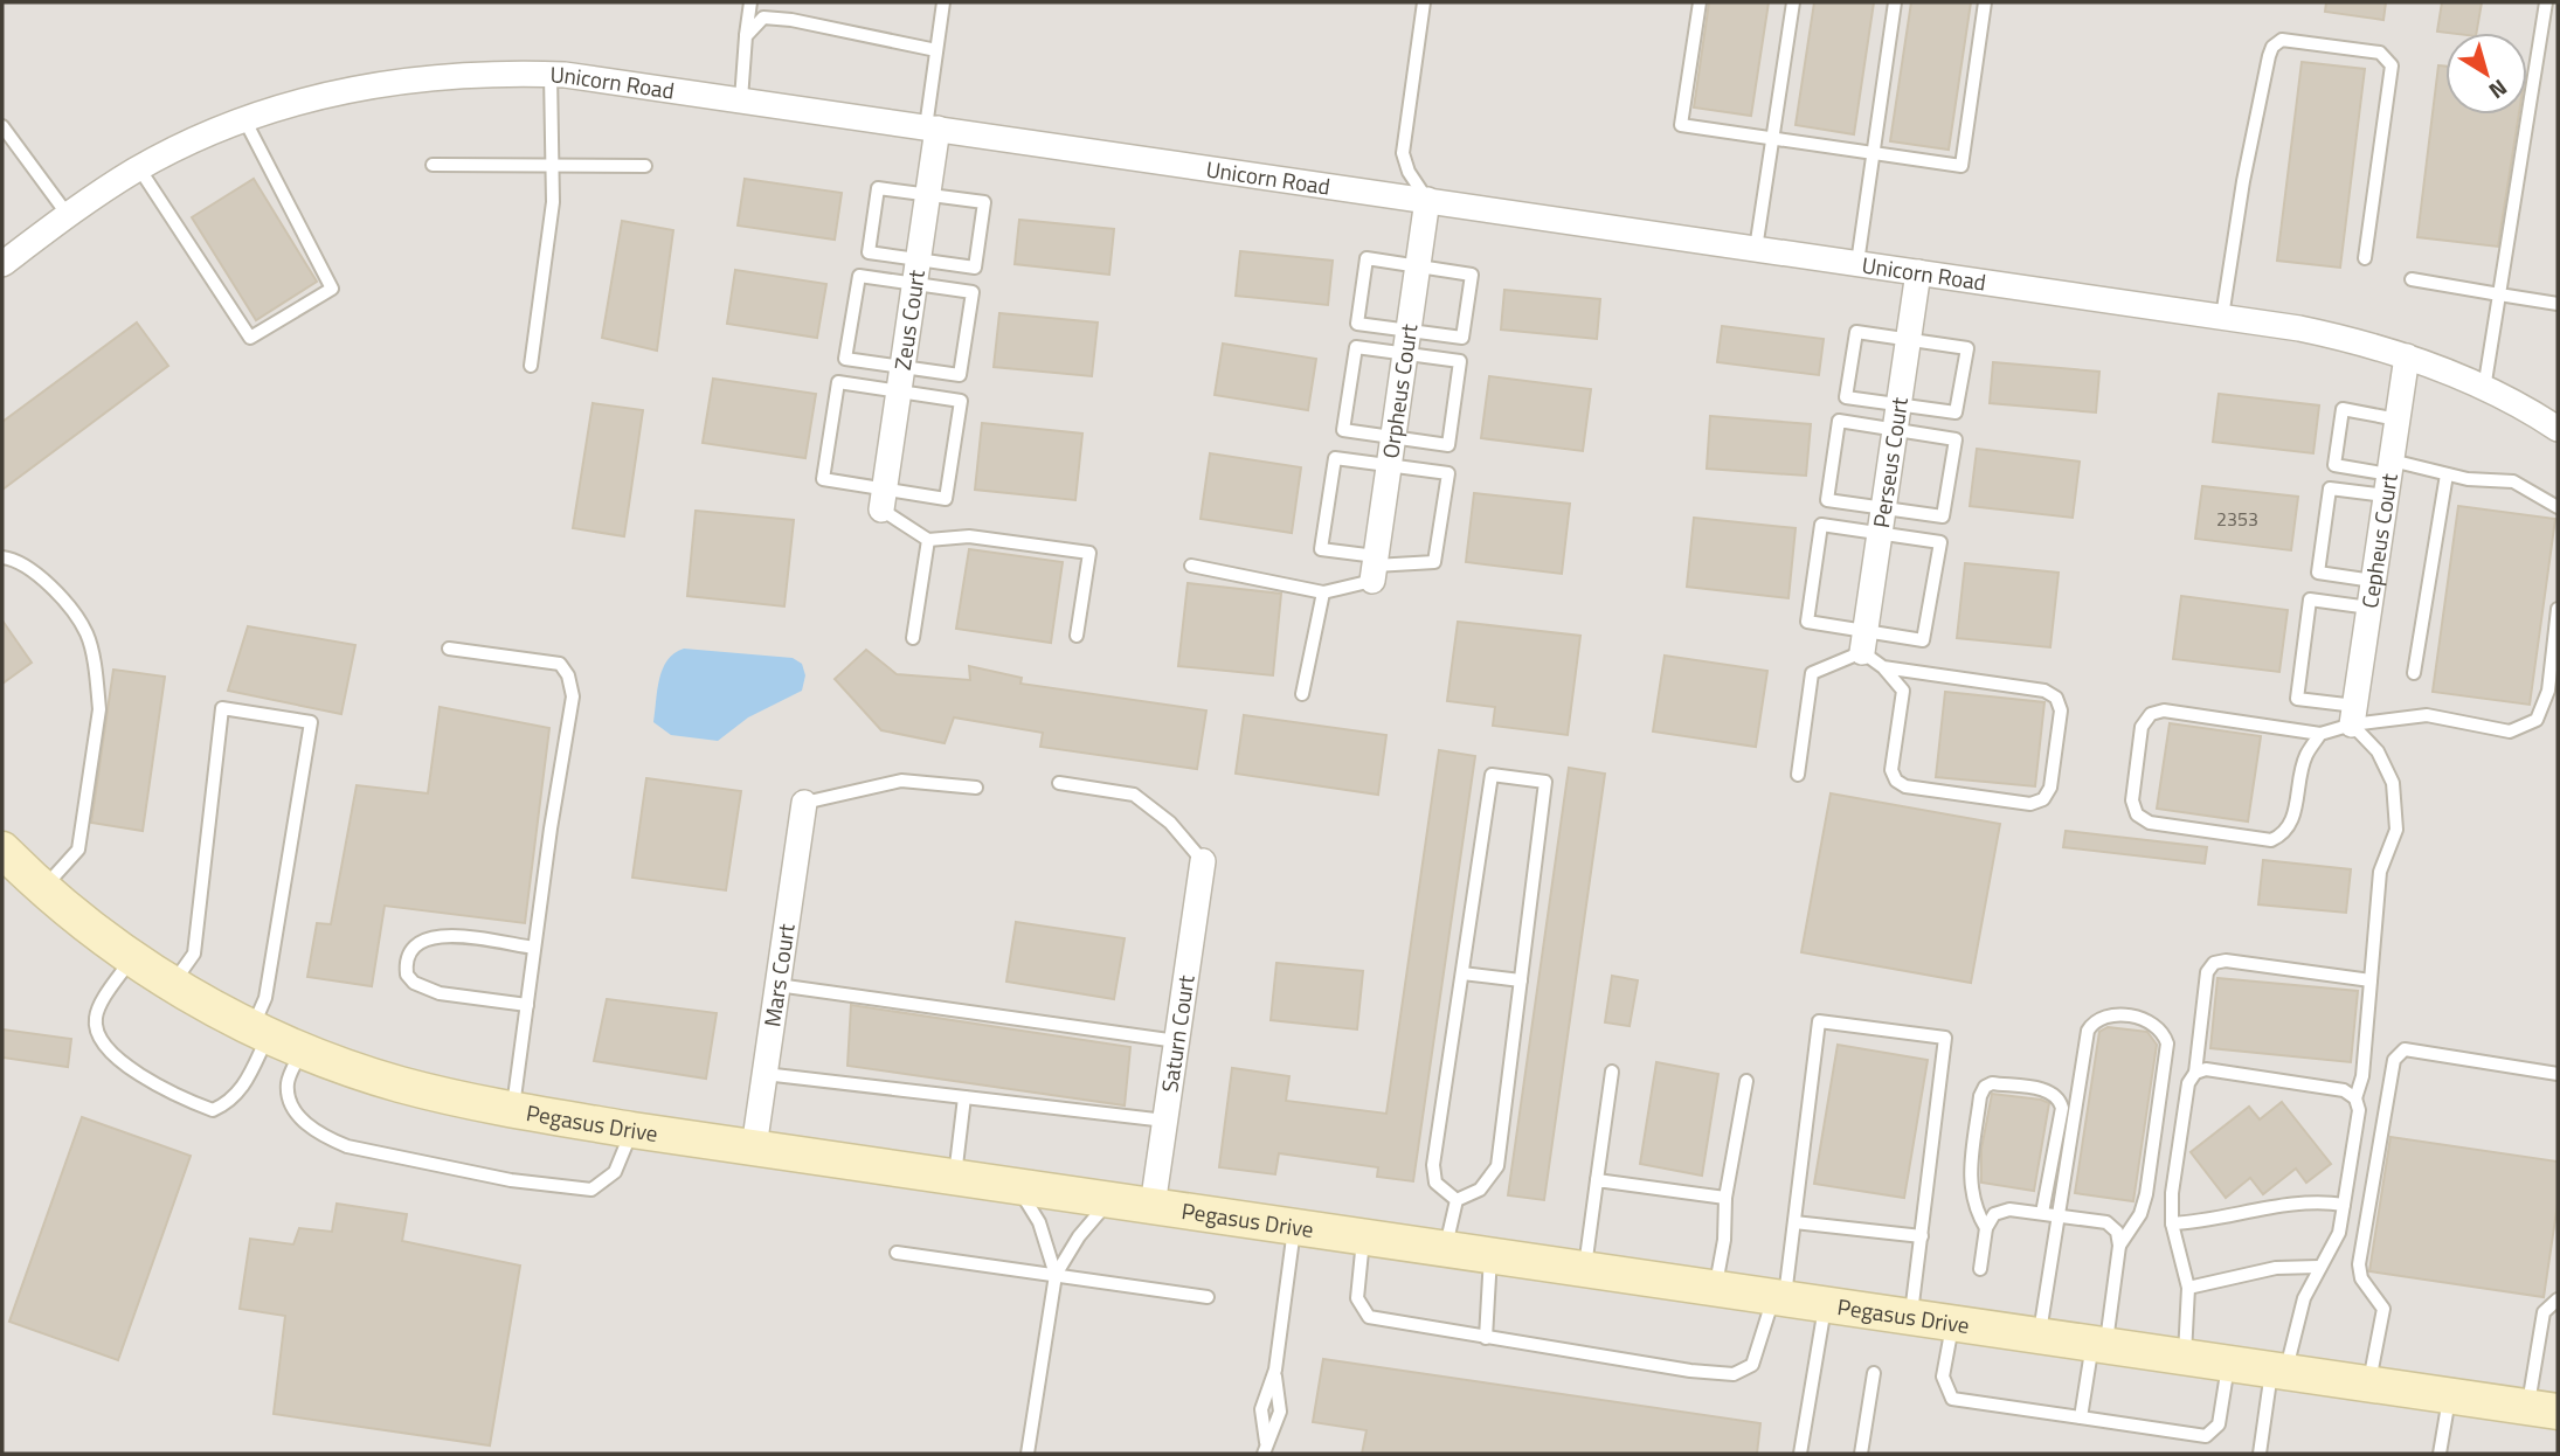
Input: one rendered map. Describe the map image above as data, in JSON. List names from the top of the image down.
{
  "streets": {
    "street": [
      "Unicorn Road",
      "Zeus Court",
      "Orpheus Court",
      "Perseus Court",
      "Cepheus Court",
      "Mars Court",
      "Saturn Court",
      "Pegasus Drive"
    ]
  },
  "crossings": [
    ["Unicorn Road", "Zeus Court"],
    ["Unicorn Road", "Orpheus Court"],
    ["Unicorn Road", "Perseus Court"],
    ["Unicorn Road", "Cepheus Court"],
    ["Mars Court", "Pegasus Drive"],
    ["Saturn Court", "Pegasus Drive"]
  ],
  "house_numbers": ["2353"],
  "north": "bottom right"
}
